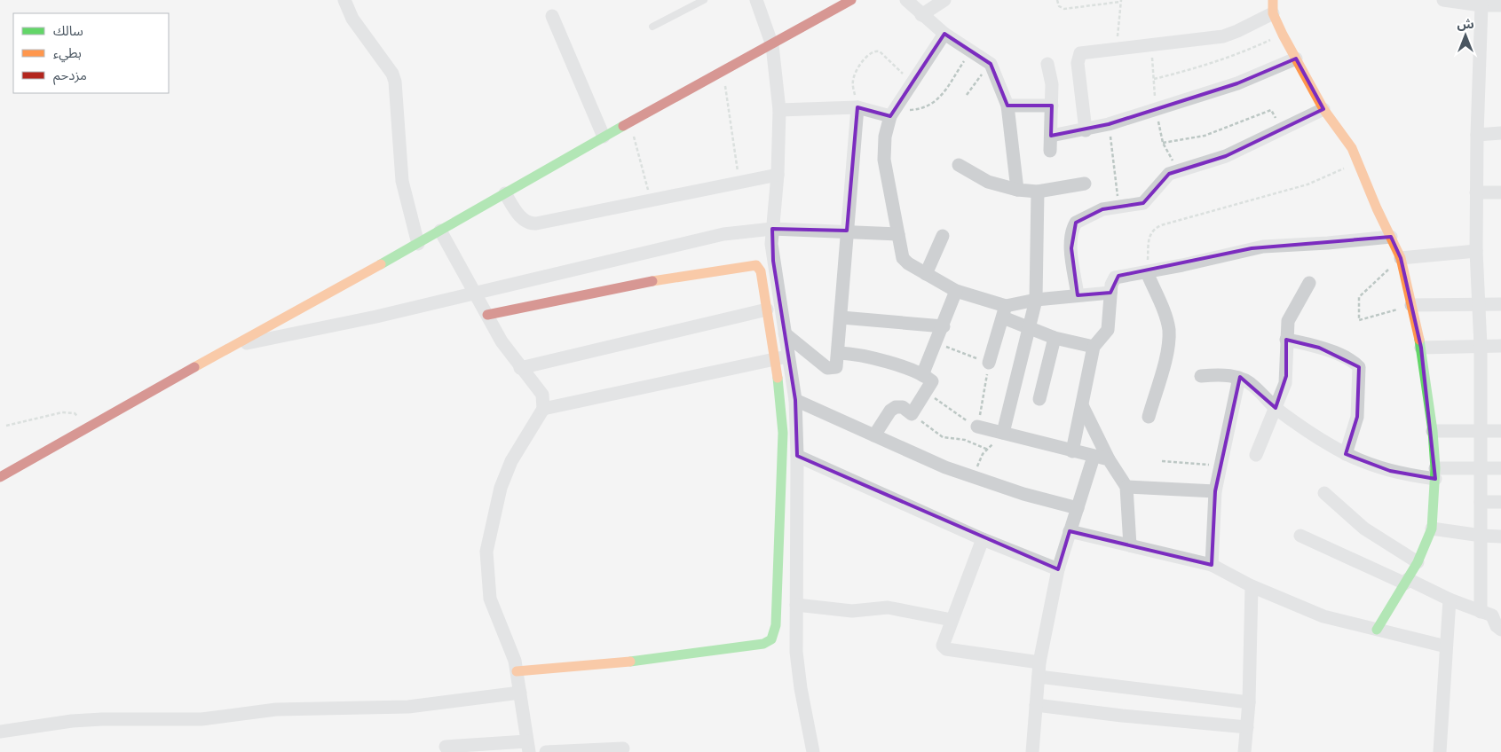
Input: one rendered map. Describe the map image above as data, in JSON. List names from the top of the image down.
{
  "legend": ["سالك", "بطيء", "مزدحم"],
  "north": "top"
}
